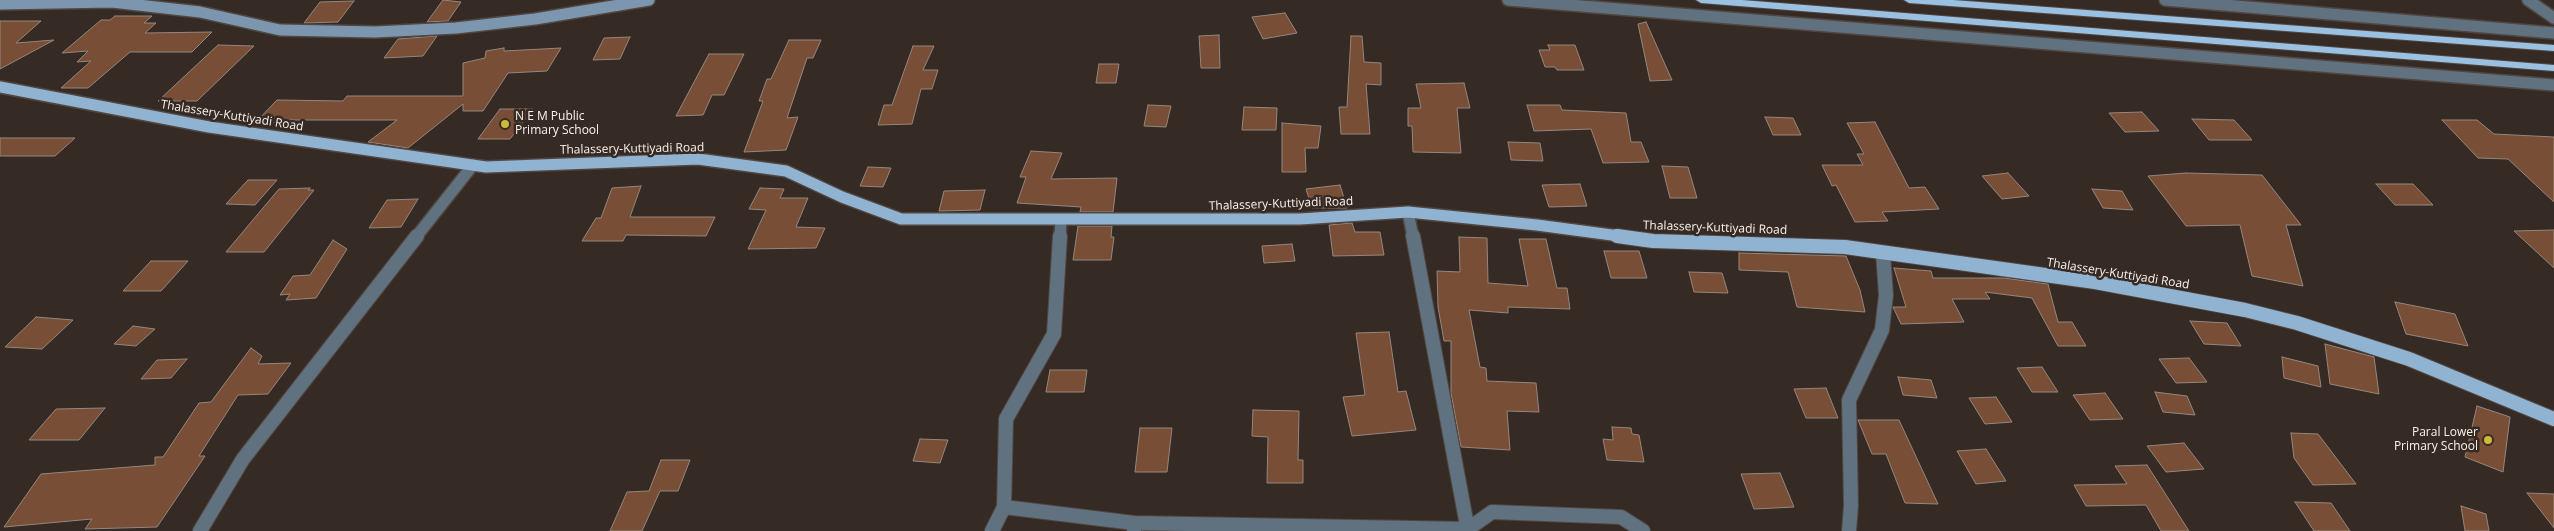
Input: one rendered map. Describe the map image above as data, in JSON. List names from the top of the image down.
{
  "streets": {
    "main road": ["Thalassery-Kuttiyadi Road"]
  },
  "places": ["N E M Public Primary School", "Paral Lower Primary School"]
}
